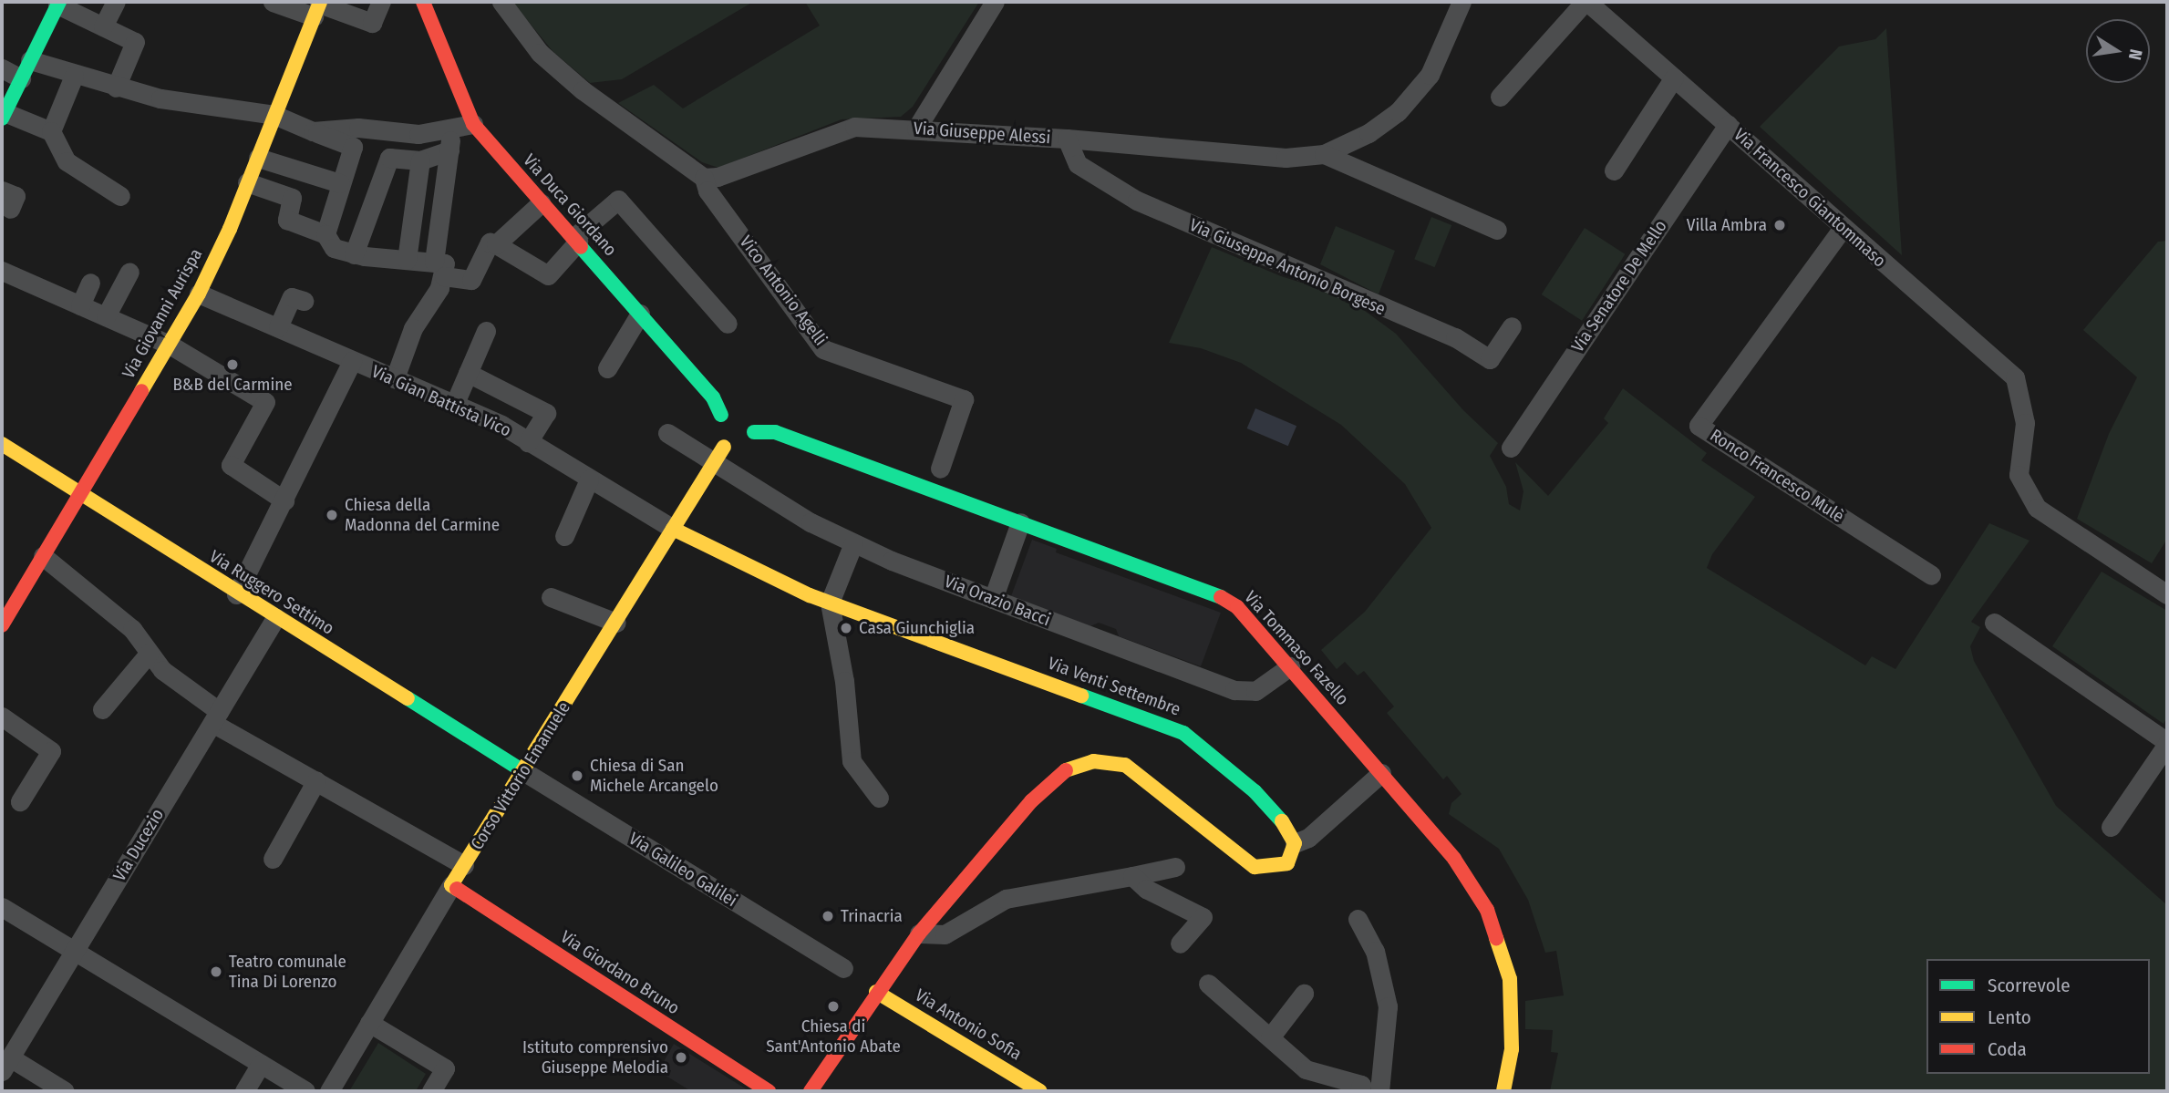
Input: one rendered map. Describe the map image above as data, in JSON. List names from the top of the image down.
{
  "streets": {
    "street": [
      "Via Giuseppe Alessi",
      "Via Francesco Giantommaso",
      "Via Duca Giordano",
      "Via Giuseppe Antonio Borgese",
      "Via Senatore De Mello",
      "Vico Antonio Agelli",
      "Via Giovanni Aurispa",
      "Via Gian Battista Vico",
      "Ronco Francesco Mulè",
      "Via Ruggero Settimo",
      "Via Orazio Bacci",
      "Via Tommaso Fazello",
      "Via Venti Settembre",
      "Corso Vittorio Emanuele",
      "Via Ducezio",
      "Via Galileo Galilei",
      "Via Giordano Bruno",
      "Via Antonio Sofia"
    ]
  },
  "crossings": [
    ["Via Giuseppe Alessi", "Via Giuseppe Antonio Borgese"],
    ["Via Giuseppe Alessi", "Vico Antonio Agelli"],
    ["Via Francesco Giantommaso", "Via Senatore De Mello"],
    ["Via Francesco Giantommaso", "Ronco Francesco Mulè"],
    ["Via Duca Giordano", "Via Orazio Bacci"],
    ["Via Duca Giordano", "Via Tommaso Fazello"],
    ["Via Duca Giordano", "Corso Vittorio Emanuele"],
    ["Via Giovanni Aurispa", "Via Gian Battista Vico"],
    ["Via Giovanni Aurispa", "Via Ruggero Settimo"],
    ["Via Gian Battista Vico", "Via Venti Settembre"],
    ["Via Gian Battista Vico", "Corso Vittorio Emanuele"],
    ["Via Ruggero Settimo", "Corso Vittorio Emanuele"],
    ["Via Ruggero Settimo", "Via Ducezio"],
    ["Via Ruggero Settimo", "Via Galileo Galilei"],
    ["Via Orazio Bacci", "Via Tommaso Fazello"],
    ["Via Orazio Bacci", "Corso Vittorio Emanuele"],
    ["Via Tommaso Fazello", "Corso Vittorio Emanuele"],
    ["Via Venti Settembre", "Corso Vittorio Emanuele"],
    ["Corso Vittorio Emanuele", "Via Galileo Galilei"],
    ["Corso Vittorio Emanuele", "Via Giordano Bruno"]
  ],
  "places": [
    "Villa Ambra",
    "B&B del Carmine",
    "Chiesa della Madonna del Carmine",
    "Casa Giunchiglia",
    "Chiesa di San Michele Arcangelo",
    "Trinacria",
    "Teatro comunale Tina Di Lorenzo",
    "Chiesa di Sant'Antonio Abate",
    "Istituto comprensivo Giuseppe Melodia"
  ],
  "legend": ["Scorrevole", "Lento", "Coda"],
  "north": "right"
}
